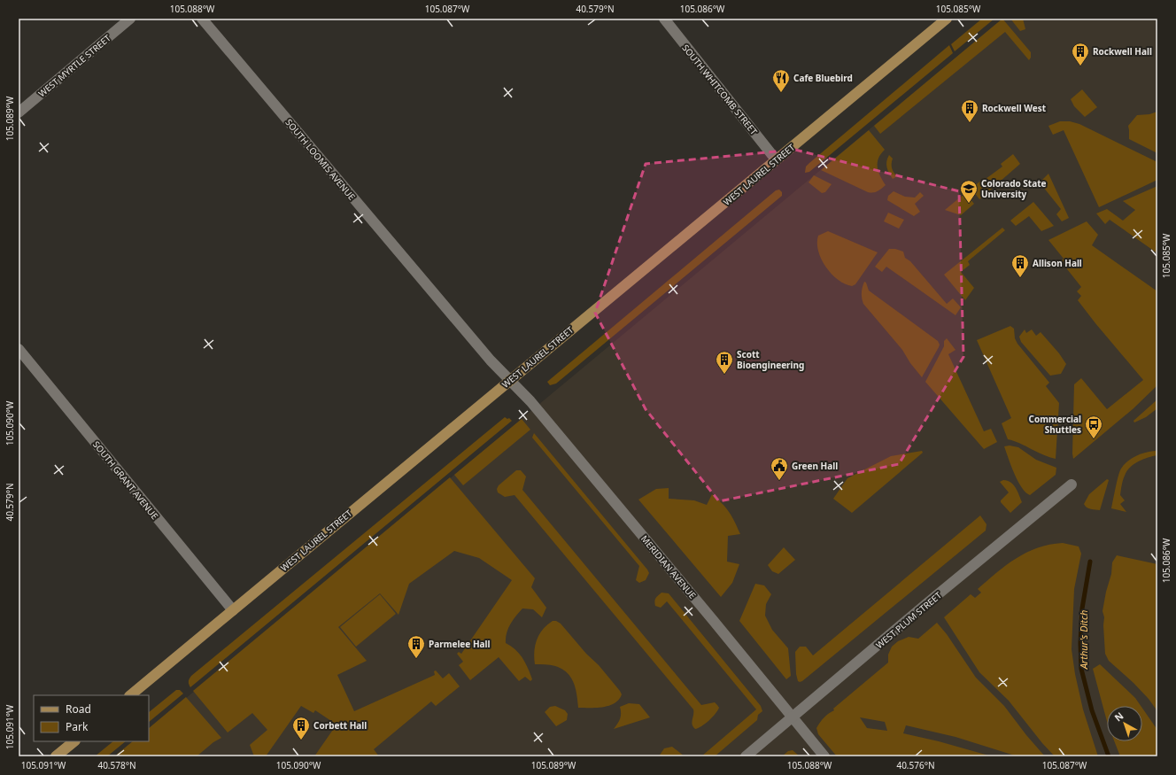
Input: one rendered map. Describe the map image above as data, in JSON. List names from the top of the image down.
{
  "streets": {
    "main road": ["WEST LAUREL STREET"],
    "street": [
      "WEST MYRTLE STREET",
      "SOUTH WHITCOMB STREET",
      "SOUTH LOOMIS AVENUE",
      "SOUTH GRANT AVENUE",
      "MERIDIAN AVENUE",
      "WEST PLUM STREET"
    ]
  },
  "crossings": [
    ["SOUTH WHITCOMB STREET", "WEST LAUREL STREET"],
    ["SOUTH LOOMIS AVENUE", "WEST LAUREL STREET"],
    ["SOUTH LOOMIS AVENUE", "MERIDIAN AVENUE"],
    ["WEST LAUREL STREET", "SOUTH GRANT AVENUE"],
    ["WEST LAUREL STREET", "MERIDIAN AVENUE"],
    ["MERIDIAN AVENUE", "WEST PLUM STREET"]
  ],
  "water": ["Arthur's Ditch"],
  "places": {
    "building": [
      "Rockwell Hall",
      "Rockwell West",
      "Allison Hall",
      "Scott Bioengineering",
      "Parmelee Hall",
      "Corbett Hall"
    ],
    "restaurant": ["Cafe Bluebird"],
    "school or university": ["Colorado State University"],
    "bus stop": ["Commercial Shuttles"],
    "public building": ["Green Hall"]
  },
  "legend": ["Road", "Park"],
  "north": "top left",
  "coordinates": [
    "105.088°W",
    "105.087°W",
    "40.579°N",
    "105.086°W",
    "105.085°W",
    "105.089°W",
    "105.090°W",
    "105.091°W",
    "40.578°N",
    "40.576°N"
  ]
}
